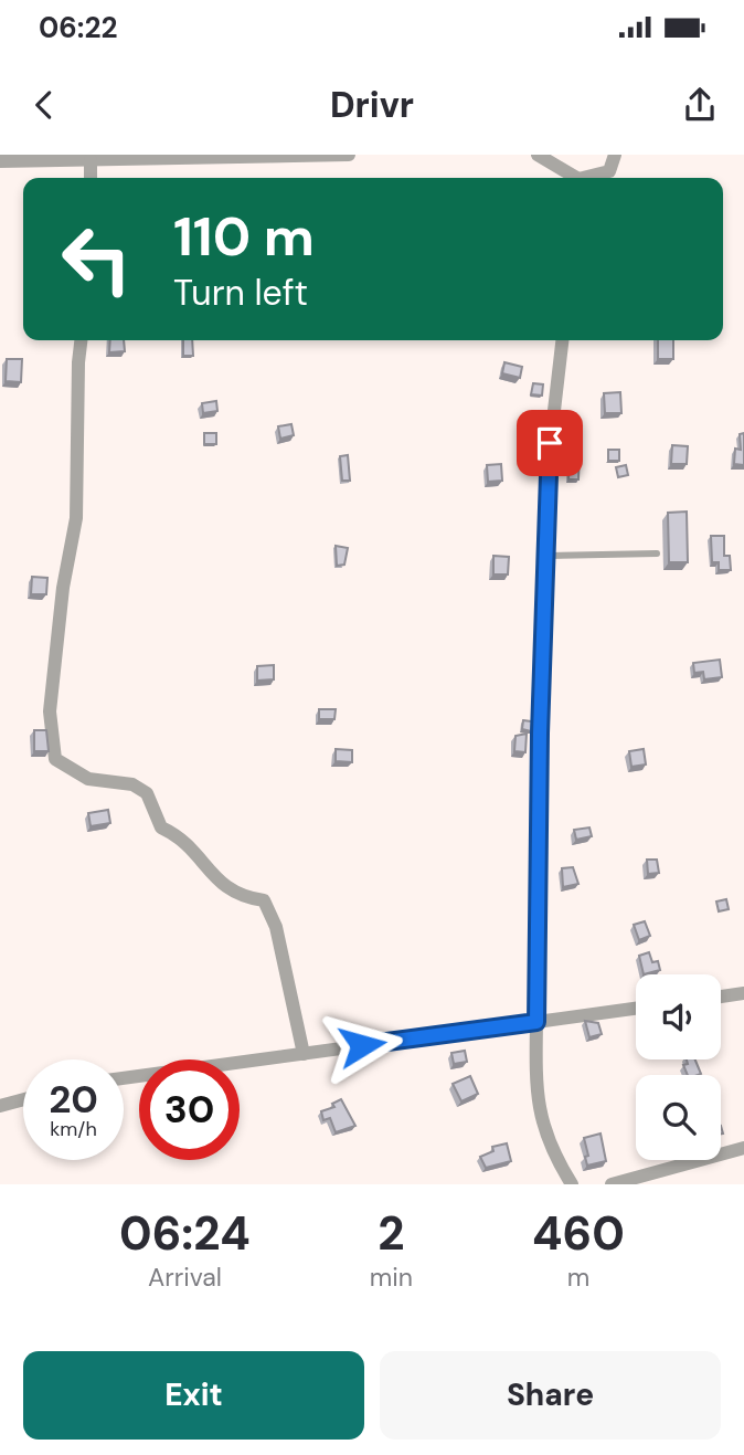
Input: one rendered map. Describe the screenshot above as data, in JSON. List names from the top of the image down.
{
  "page": {
    "status": "06:22",
    "header": "Drivr",
    "turn": ["110 m", "Turn left"],
    "speed": "20 km/h",
    "limit": "30",
    "eta": [
      "06:24",
      "Arrival",
      "2",
      "min",
      "460",
      "m"
    ],
    "buttons": ["Exit", "Share"]
  }
}
